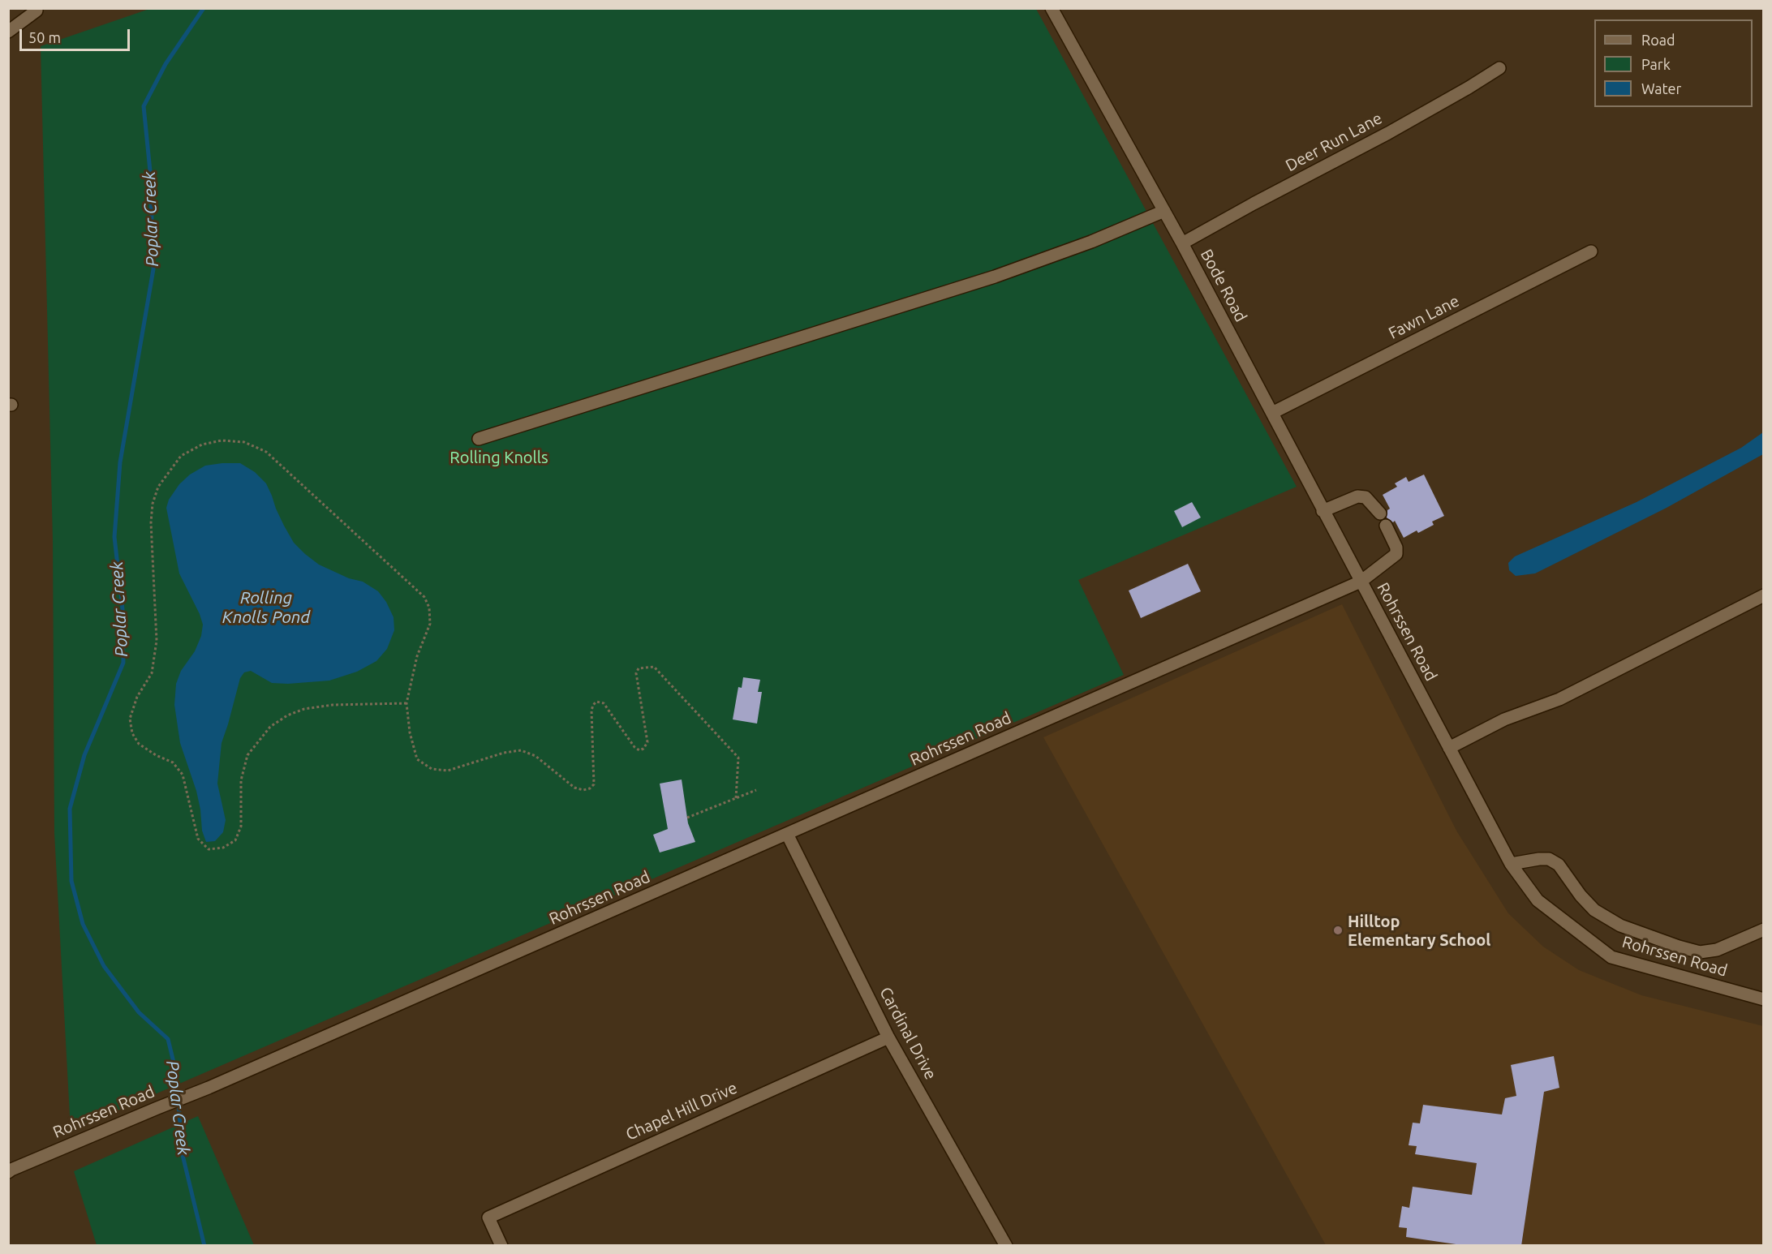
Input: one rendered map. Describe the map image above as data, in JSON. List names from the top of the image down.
{
  "streets": {
    "street": [
      "Deer Run Lane",
      "Bode Road",
      "Fawn Lane",
      "Rohrssen Road",
      "Cardinal Drive",
      "Chapel Hill Drive"
    ]
  },
  "crossings": [
    ["Deer Run Lane", "Bode Road"],
    ["Bode Road", "Fawn Lane"],
    ["Bode Road", "Rohrssen Road"],
    ["Rohrssen Road", "Cardinal Drive"],
    ["Cardinal Drive", "Chapel Hill Drive"]
  ],
  "water": ["Poplar Creek", "Rolling Knolls Pond"],
  "parks": ["Rolling Knolls"],
  "places": ["Hilltop Elementary School"],
  "legend": ["Road", "Park", "Water"],
  "scale_bar": "50 m"
}
